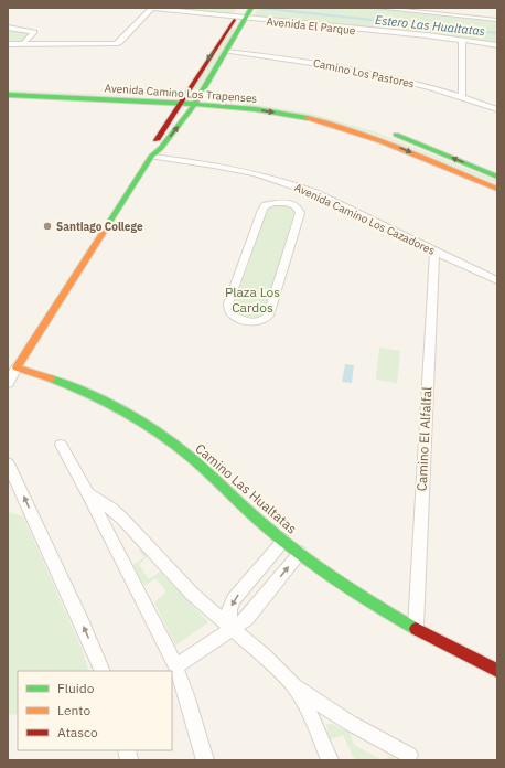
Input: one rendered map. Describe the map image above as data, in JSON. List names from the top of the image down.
{
  "streets": {
    "street": [
      "Avenida El Parque",
      "Camino Los Pastores",
      "Avenida Camino Los Trapenses",
      "Avenida Camino Los Cazadores",
      "Camino El Alfalfal",
      "Camino Las Hualtatas"
    ]
  },
  "crossings": [
    ["Avenida Camino Los Cazadores", "Camino El Alfalfal"],
    ["Camino El Alfalfal", "Camino Las Hualtatas"]
  ],
  "water": ["Estero Las Hualtatas"],
  "parks": ["Plaza Los Cardos"],
  "places": ["Santiago College"],
  "legend": ["Fluido", "Lento", "Atasco"]
}
